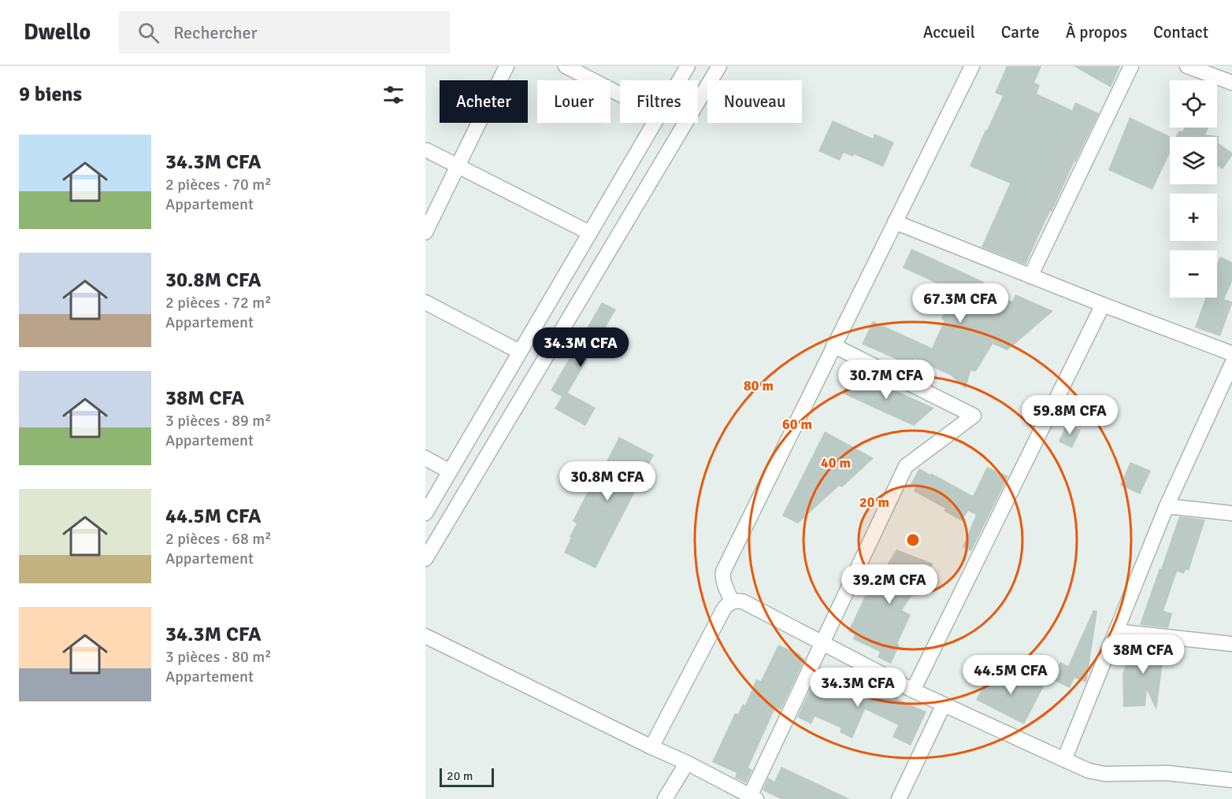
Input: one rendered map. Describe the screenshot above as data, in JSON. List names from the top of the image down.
{
  "scale_bar": "20 m",
  "page": {
    "header": "Dwello",
    "search": "Rechercher",
    "nav": [
      "Accueil",
      "Carte",
      "À propos",
      "Contact"
    ],
    "heading": "9 biens",
    "map_buttons": ["+", "−"],
    "chip": [
      "Acheter",
      "Louer",
      "Filtres",
      "Nouveau"
    ],
    "list": [
      {
        "name": "34.3M CFA",
        "note": "2 pièces · 70 m² · Appartement"
      },
      {
        "name": "30.8M CFA",
        "note": "2 pièces · 72 m² · Appartement"
      },
      {
        "name": "38M CFA",
        "note": "3 pièces · 89 m² · Appartement"
      },
      {
        "name": "44.5M CFA",
        "note": "2 pièces · 68 m² · Appartement"
      },
      {
        "name": "34.3M CFA",
        "note": "3 pièces · 80 m² · Appartement"
      }
    ],
    "price": [
      "67.3M CFA",
      "34.3M CFA",
      "30.7M CFA",
      "59.8M CFA",
      "30.8M CFA",
      "39.2M CFA",
      "38M CFA",
      "44.5M CFA",
      "34.3M CFA"
    ],
    "scale": "20 m"
  },
  "rings": [
    "80 m",
    "60 m",
    "40 m",
    "20 m"
  ]
}
